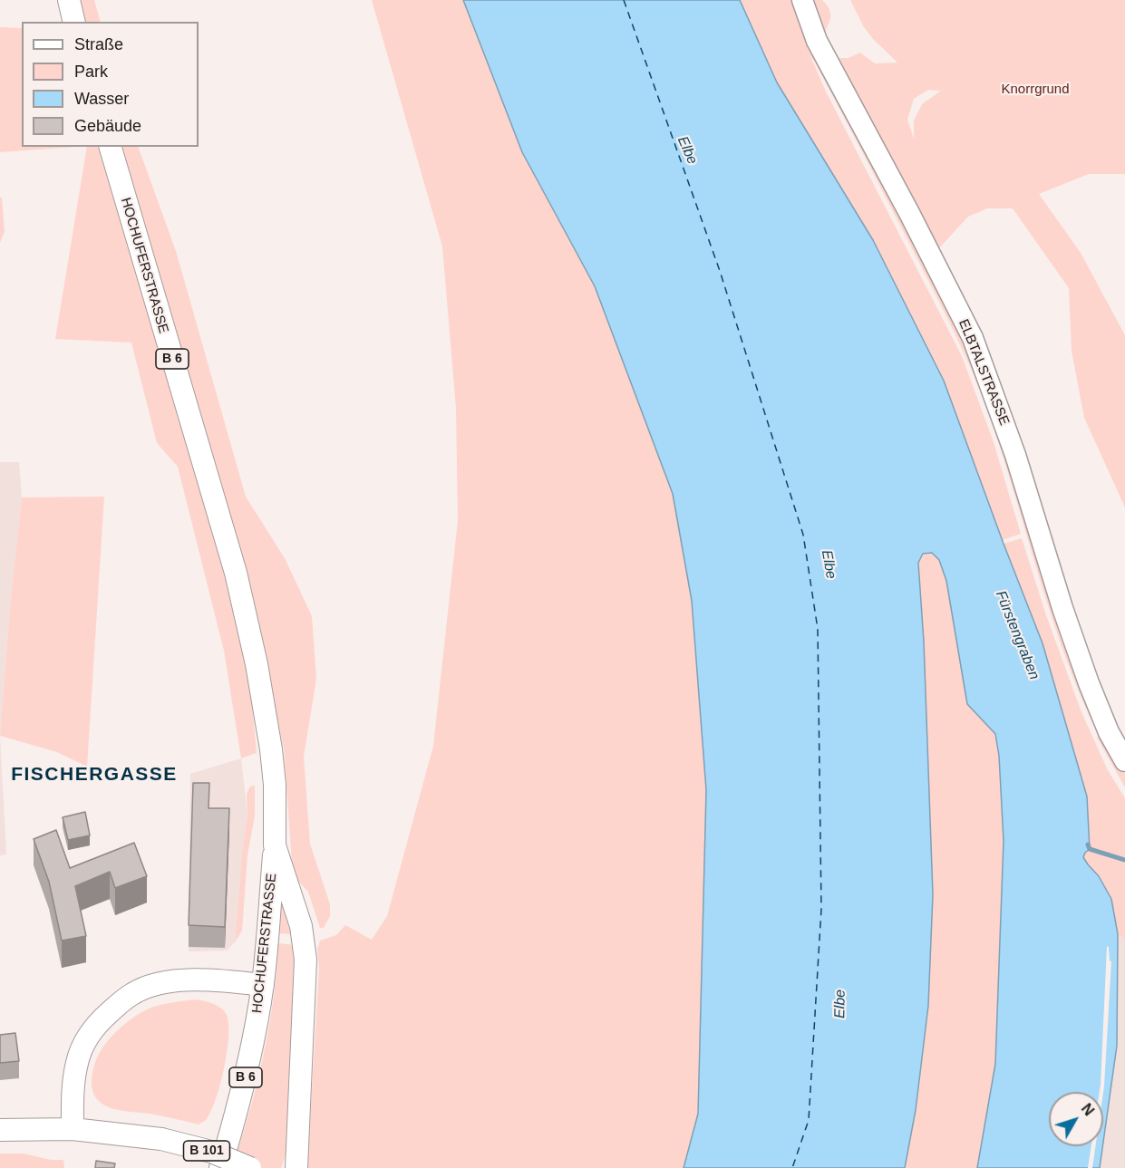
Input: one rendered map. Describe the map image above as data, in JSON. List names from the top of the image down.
{
  "streets": {
    "main road": ["HOCHUFERSTRASSE", "B 6", "B 101"],
    "street": ["ELBTALSTRASSE"]
  },
  "districts": ["FISCHERGASSE"],
  "water": ["Elbe", "Fürstengraben"],
  "parks": ["Knorrgrund"],
  "legend": [
    "Straße",
    "Park",
    "Wasser",
    "Gebäude"
  ],
  "north": "top right"
}
